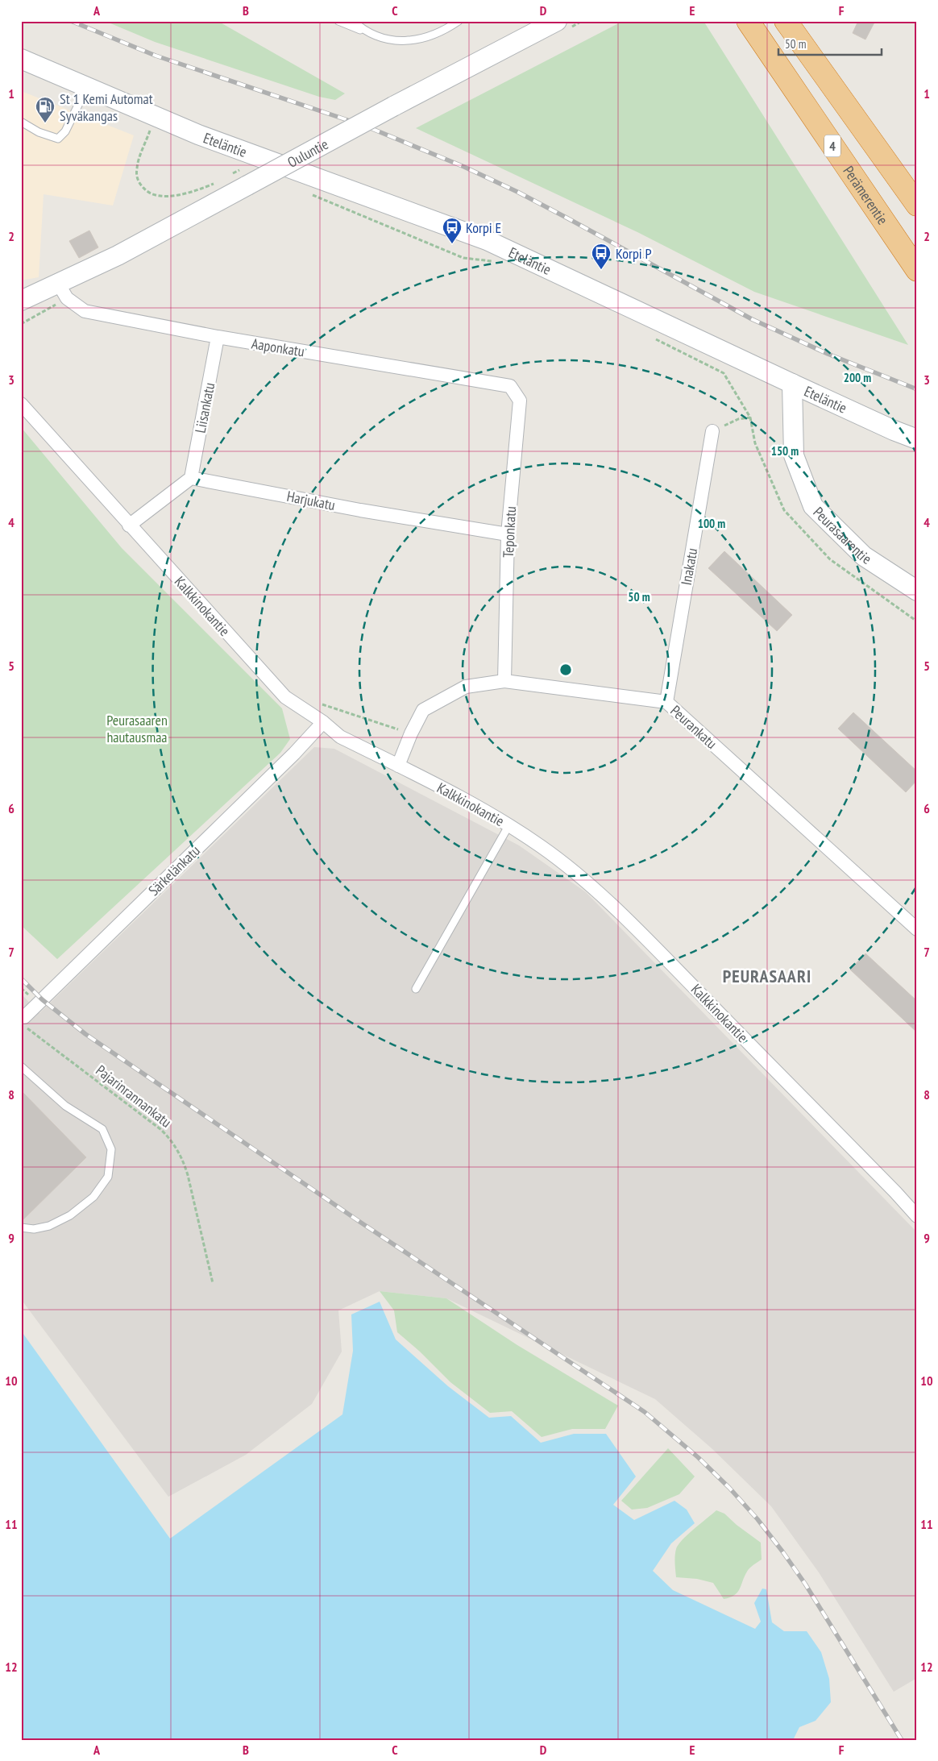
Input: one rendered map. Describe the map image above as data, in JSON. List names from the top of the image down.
{
  "streets": {
    "highway": ["4", "Perämerentie"],
    "main road": ["Eteläntie", "Ouluntie", "Peurasaarentie"],
    "street": [
      "Aaponkatu",
      "Liisankatu",
      "Harjukatu",
      "Teponkatu",
      "Inakatu",
      "Kalkkinokantie",
      "Peurankatu",
      "Särkelänkatu"
    ],
    "path": ["Pajarinrannankatu"]
  },
  "crossings": [
    ["Eteläntie", "Peurasaarentie"],
    ["Ouluntie", "Aaponkatu"],
    ["Aaponkatu", "Liisankatu"],
    ["Aaponkatu", "Teponkatu"],
    ["Liisankatu", "Harjukatu"],
    ["Harjukatu", "Teponkatu"],
    ["Teponkatu", "Peurankatu"],
    ["Inakatu", "Peurankatu"],
    ["Kalkkinokantie", "Peurankatu"],
    ["Kalkkinokantie", "Särkelänkatu"],
    ["Särkelänkatu", "Pajarinrannankatu"]
  ],
  "districts": ["PEURASAARI"],
  "parks": ["Peurasaaren hautausmaa"],
  "places": {
    "fuel station": ["St 1 Kemi Automat Syväkangas"],
    "bus stop": ["Korpi E", "Korpi P"]
  },
  "scale_bar": "50 m",
  "grid": {
    "columns": [
      "A",
      "B",
      "C",
      "D",
      "E",
      "F"
    ],
    "rows": [
      "1",
      "2",
      "3",
      "4",
      "5",
      "6",
      "7",
      "8",
      "9",
      "10",
      "11",
      "12"
    ]
  },
  "rings": [
    "200 m",
    "150 m",
    "100 m",
    "50 m"
  ]
}
